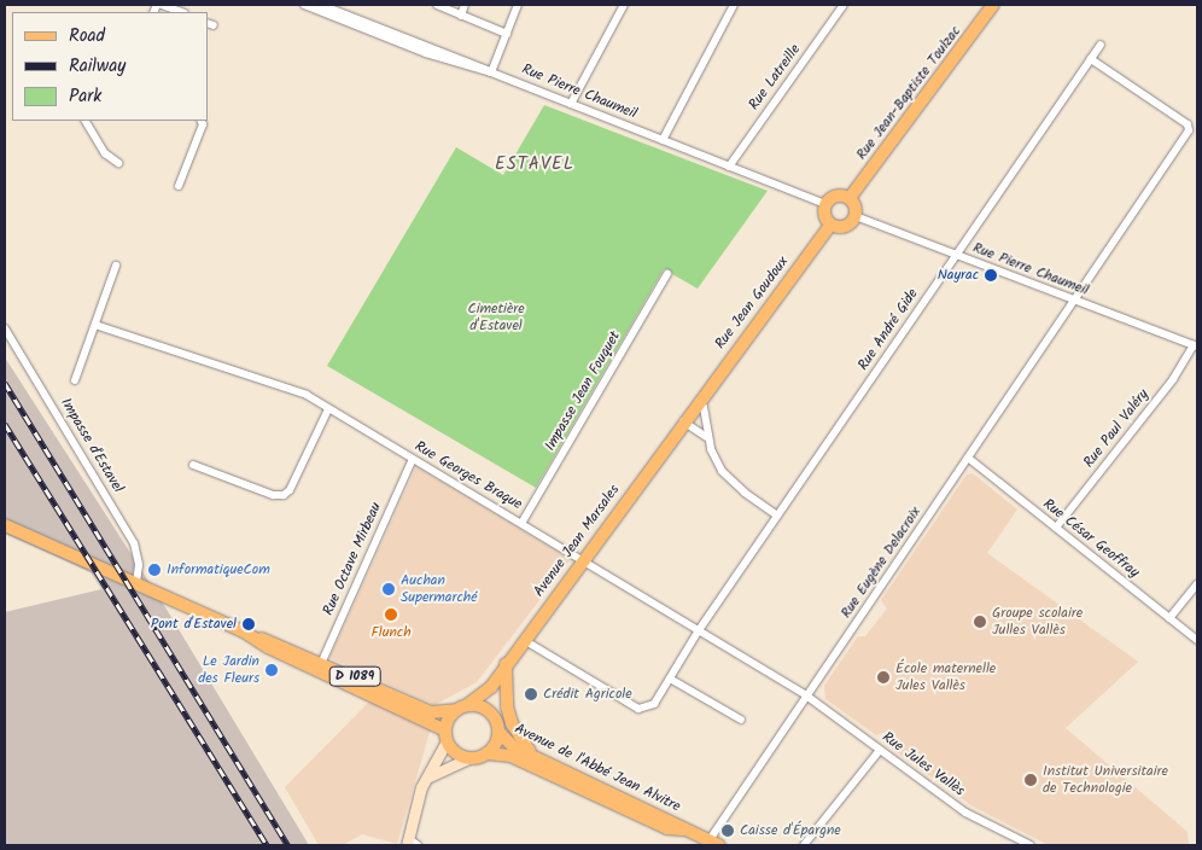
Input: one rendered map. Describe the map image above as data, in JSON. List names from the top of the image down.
{
  "streets": {
    "main road": [
      "Rue Jean-Baptiste Toulzac",
      "Rue Jean Goudoux",
      "Avenue Jean Marsales",
      "D 1089",
      "Avenue de l'Abbé Jean Alvitre"
    ],
    "street": [
      "Rue Latreille",
      "Rue Pierre Chaumeil",
      "Rue André Gide",
      "Impasse Jean Fouquet",
      "Rue Paul Valéry",
      "Impasse d'Estavel",
      "Rue Georges Braque",
      "Rue César Geoffray",
      "Rue Octave Mirbeau",
      "Rue Eugène Delacroix",
      "Rue Jules Vallès"
    ]
  },
  "crossings": [
    ["Rue Latreille", "Rue Pierre Chaumeil"],
    ["Rue Pierre Chaumeil", "Rue Jean-Baptiste Toulzac"],
    ["Rue Pierre Chaumeil", "Rue Jean Goudoux"],
    ["Rue Pierre Chaumeil", "Rue André Gide"],
    ["Rue Pierre Chaumeil", "Rue Paul Valéry"],
    ["Rue Pierre Chaumeil", "Rue Eugène Delacroix"],
    ["Rue Jean-Baptiste Toulzac", "Rue Jean Goudoux"],
    ["Rue Jean Goudoux", "Avenue Jean Marsales"],
    ["Rue André Gide", "Rue Georges Braque"],
    ["Rue André Gide", "Avenue Jean Marsales"],
    ["Rue André Gide", "Rue Eugène Delacroix"],
    ["Impasse Jean Fouquet", "Rue Georges Braque"],
    ["Rue Paul Valéry", "Rue César Geoffray"],
    ["Impasse d'Estavel", "D 1089"],
    ["Rue Georges Braque", "Avenue Jean Marsales"],
    ["Rue Georges Braque", "Rue Octave Mirbeau"],
    ["Rue Georges Braque", "Rue Eugène Delacroix"],
    ["Rue Georges Braque", "Rue Jules Vallès"],
    ["Rue César Geoffray", "Rue Eugène Delacroix"],
    ["Avenue Jean Marsales", "D 1089"],
    ["Avenue Jean Marsales", "Avenue de l'Abbé Jean Alvitre"],
    ["Rue Octave Mirbeau", "D 1089"],
    ["Rue Eugène Delacroix", "Rue Jules Vallès"],
    ["Rue Eugène Delacroix", "Avenue de l'Abbé Jean Alvitre"],
    ["D 1089", "Avenue de l'Abbé Jean Alvitre"]
  ],
  "districts": ["ESTAVEL"],
  "parks": ["Cimetière d'Estavel"],
  "places": [
    "Nayrac",
    "InformatiqueCom",
    "Auchan Supermarché",
    "Flunch",
    "Groupe scolaire Julles Vallès",
    "Pont d'Estavel",
    "Le Jardin des Fleurs",
    "École maternelle Jules Vallès",
    "Crédit Agricole",
    "Institut Universitaire de Technologie",
    "Caisse d'Épargne"
  ],
  "legend": ["Road", "Railway", "Park"]
}
